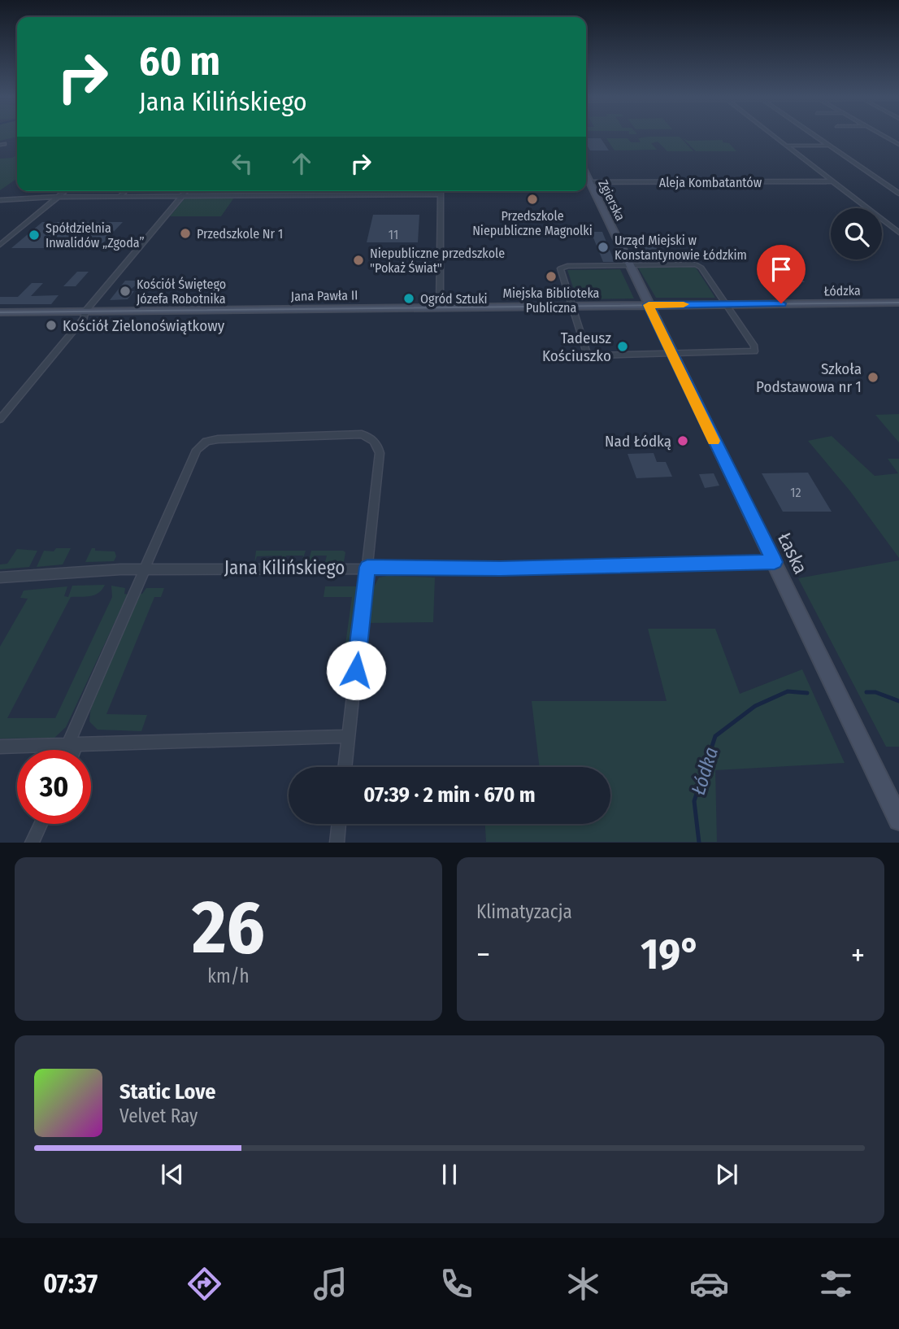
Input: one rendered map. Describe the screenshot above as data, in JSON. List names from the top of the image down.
{
  "streets": {
    "main road": [
      "Zgierska",
      "Łódzka",
      "Jana Pawła II",
      "Łaska"
    ],
    "street": ["Aleja Kombatantów", "Jana Kilińskiego"]
  },
  "crossings": [
    ["Zgierska", "Łódzka"],
    ["Zgierska", "Jana Pawła II"],
    ["Zgierska", "Łaska"],
    ["Łódzka", "Jana Pawła II"],
    ["Łódzka", "Łaska"],
    ["Jana Pawła II", "Łaska"],
    ["Łaska", "Jana Kilińskiego"]
  ],
  "water": ["Łódka"],
  "places": [
    "Przedszkole Niepubliczne Magnolki",
    "Przedszkole Nr 1",
    "Spółdzielnia Inwalidów „Zgoda”",
    "Urząd Miejski w Konstantynowie Łódzkim",
    "Niepubliczne przedszkole \"Pokaż Świat\"",
    "Miejska Biblioteka Publiczna",
    "Kościół Świętego Józefa Robotnika",
    "Ogród Sztuki",
    "Kościół Zielonoświątkowy",
    "Tadeusz Kościuszko",
    "Szkoła Podstawowa nr 1",
    "Nad Łódką"
  ],
  "house_numbers": ["11", "12"],
  "page": {
    "turn": ["60 m", "Jana Kilińskiego"],
    "limit": "30",
    "trip": "07:39 · 2 min · 670 m",
    "tile": [
      ["26", "km/h"],
      "Klimatyzacja"
    ],
    "heat": ["−", "19°", "+"],
    "song": ["Static Love", "Velvet Ray"],
    "tabs": "07:37"
  }
}
